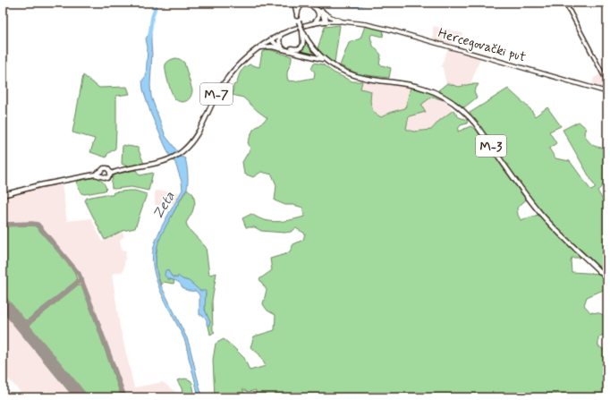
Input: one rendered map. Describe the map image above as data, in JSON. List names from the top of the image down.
{
  "streets": {
    "main road": ["Hercegovački put", "M-7", "M-3"]
  },
  "water": ["Zeta"]
}
